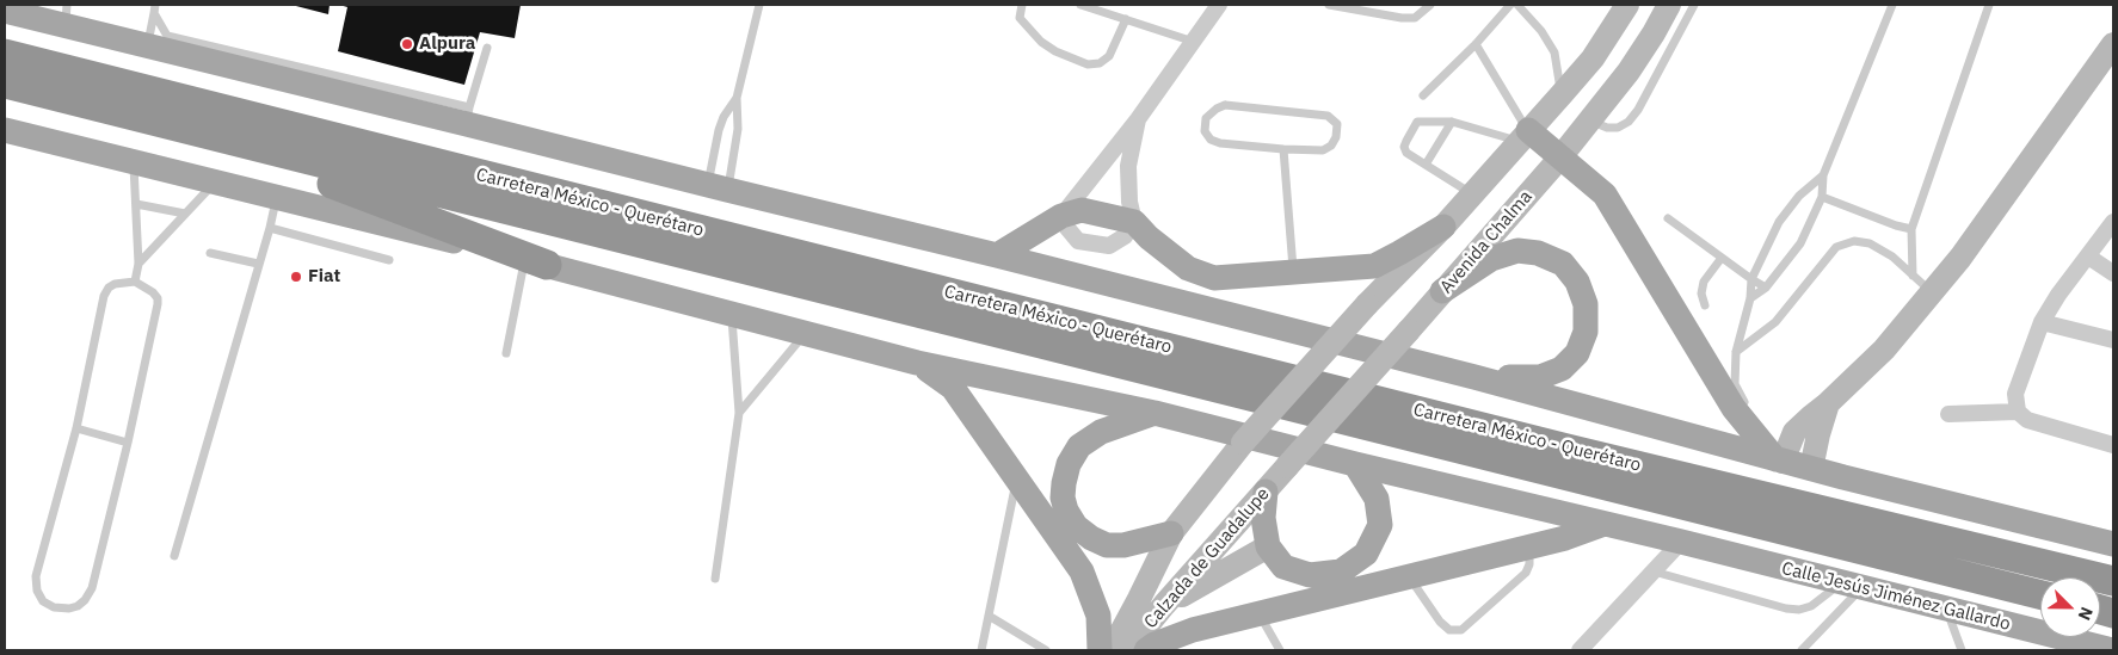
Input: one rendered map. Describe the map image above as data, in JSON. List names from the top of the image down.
{
  "streets": {
    "highway": ["Carretera México - Querétaro"],
    "main road": ["Avenida Chalma", "Calzada de Guadalupe", "Calle Jesús Jiménez Gallardo"]
  },
  "crossings": [
    ["Avenida Chalma", "Calzada de Guadalupe"]
  ],
  "places": ["Alpura", "Fiat"],
  "north": "bottom right"
}
